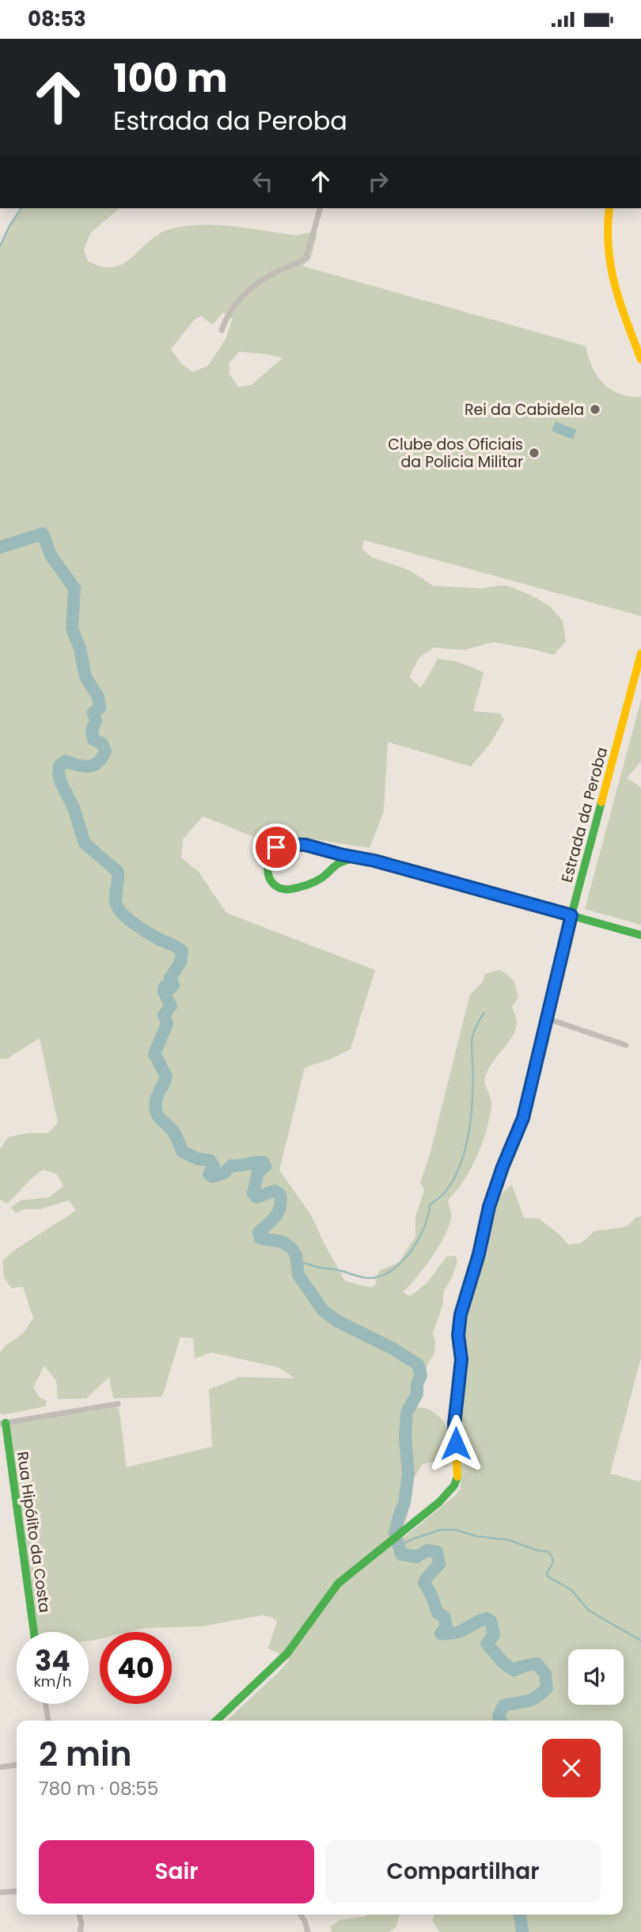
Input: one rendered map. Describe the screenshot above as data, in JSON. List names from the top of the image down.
{
  "streets": {
    "street": ["Estrada da Peroba", "Rua Hipólito da Costa"]
  },
  "places": ["Rei da Cabidela", "Clube dos Oficiais da Policia Militar"],
  "page": {
    "status": "08:53",
    "turn": ["100 m", "Estrada da Peroba"],
    "speed": "34 km/h",
    "limit": "40",
    "heading": ["2 min", "780 m · 08:55"],
    "buttons": ["Sair", "Compartilhar"]
  }
}
